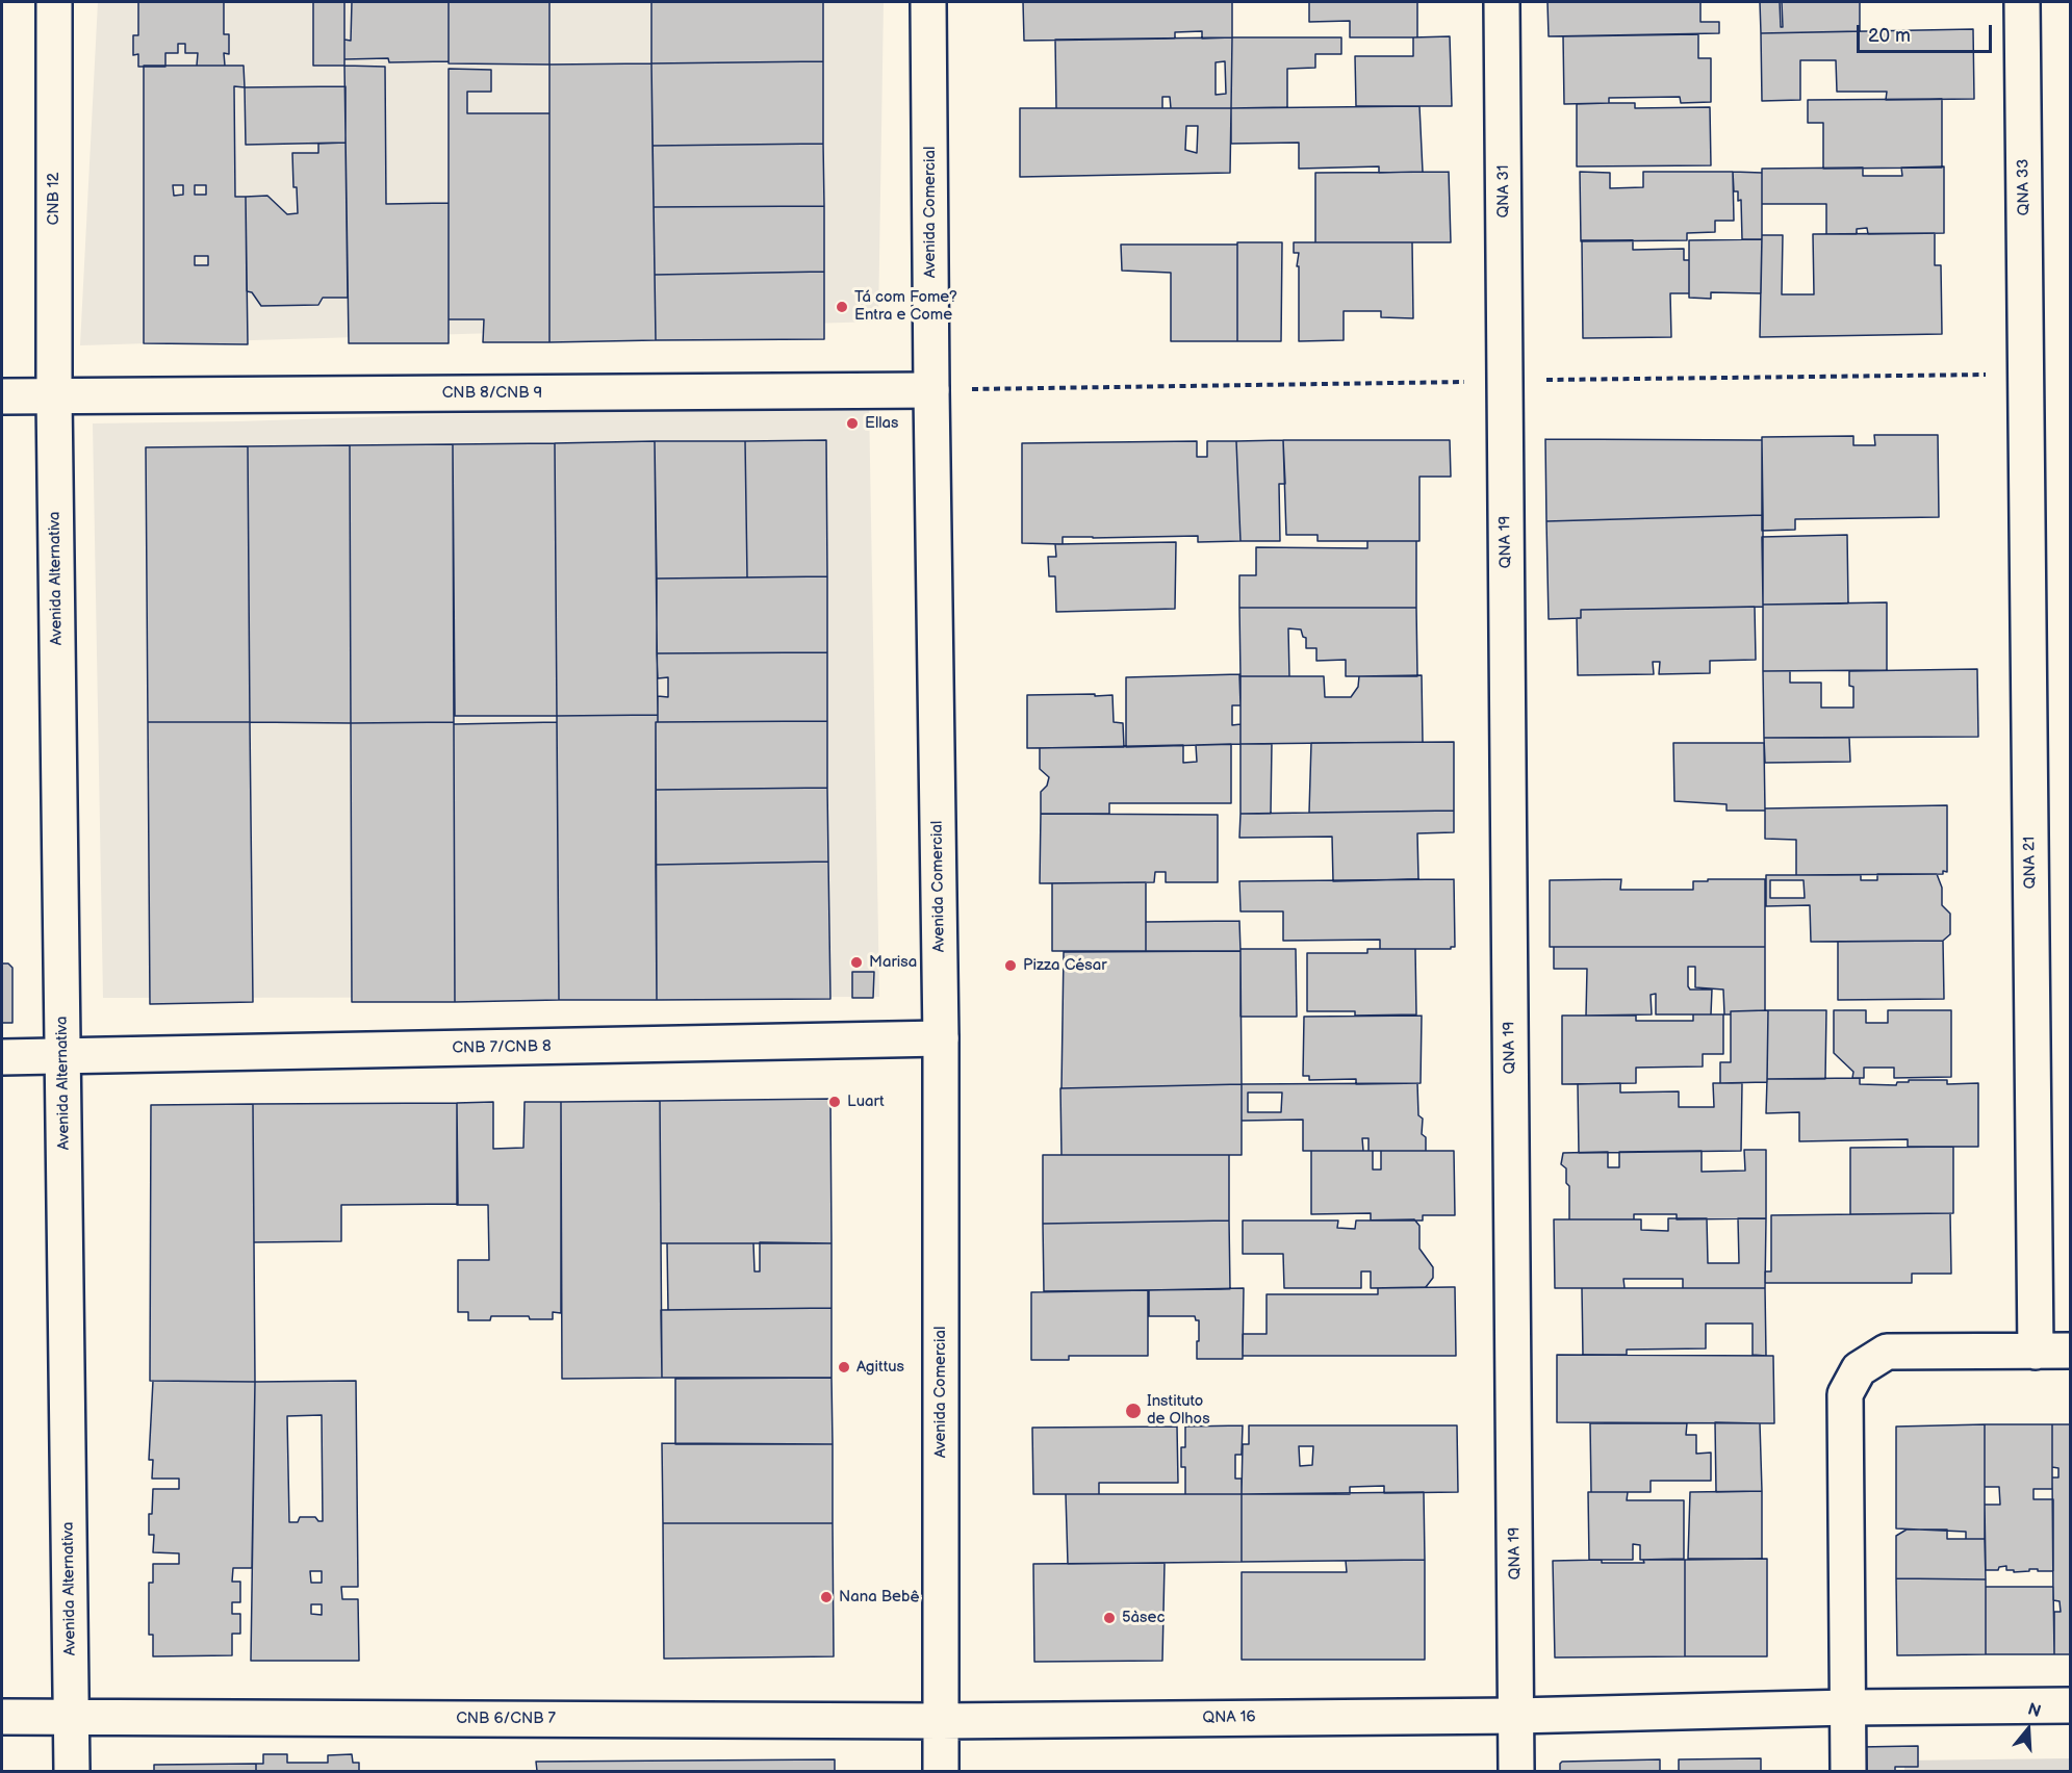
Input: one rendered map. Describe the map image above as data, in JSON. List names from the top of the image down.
{
  "streets": {
    "street": [
      "QNA 33",
      "QNA 31",
      "CNB 12",
      "Avenida Comercial",
      "CNB 8/CNB 9",
      "QNA 19",
      "Avenida Alternativa",
      "QNA 21",
      "CNB 7/CNB 8",
      "QNA 16",
      "CNB 6/CNB 7"
    ]
  },
  "crossings": [
    ["QNA 33", "QNA 21"],
    ["QNA 31", "QNA 19"],
    ["CNB 12", "CNB 8/CNB 9"],
    ["CNB 12", "Avenida Alternativa"],
    ["Avenida Comercial", "CNB 8/CNB 9"],
    ["Avenida Comercial", "CNB 7/CNB 8"],
    ["Avenida Comercial", "QNA 16"],
    ["Avenida Comercial", "CNB 6/CNB 7"],
    ["CNB 8/CNB 9", "Avenida Alternativa"],
    ["QNA 19", "QNA 16"],
    ["Avenida Alternativa", "CNB 7/CNB 8"],
    ["Avenida Alternativa", "CNB 6/CNB 7"],
    ["QNA 16", "CNB 6/CNB 7"]
  ],
  "places": [
    "Tá com Fome? Entra e Come",
    "Ellas",
    "Marisa",
    "Pizza César",
    "Luart",
    "Agittus",
    "Instituto de Olhos",
    "Nana Bebê",
    "5àsec"
  ],
  "scale_bar": "20 m",
  "north": "top"
}
